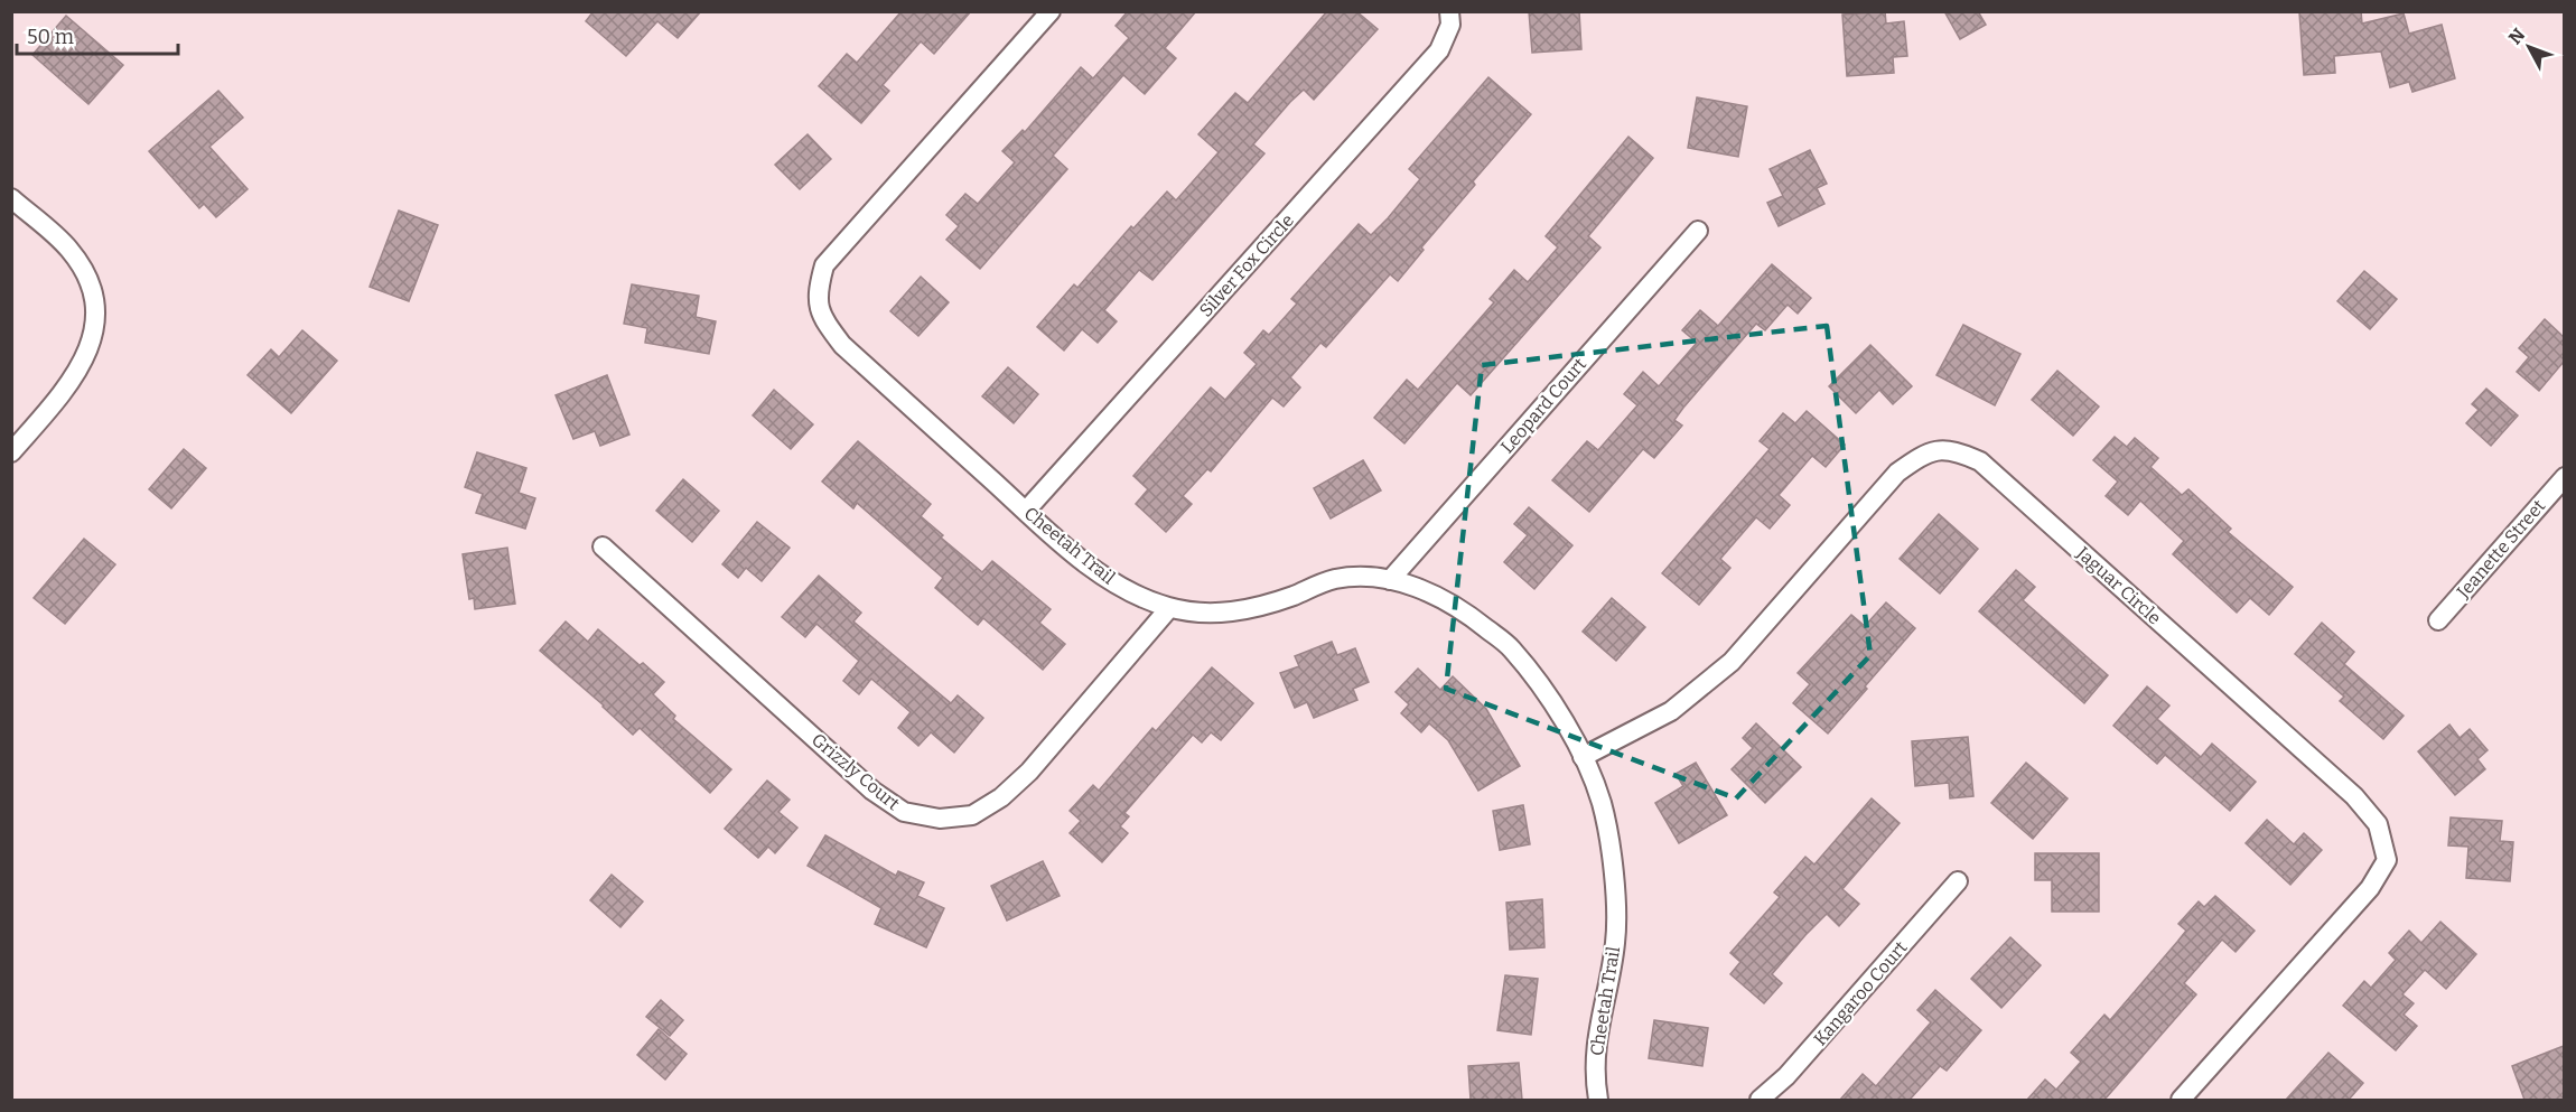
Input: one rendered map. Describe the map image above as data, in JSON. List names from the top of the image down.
{
  "streets": {
    "street": [
      "Silver Fox Circle",
      "Leopard Court",
      "Cheetah Trail",
      "Jeanette Street",
      "Jaguar Circle",
      "Grizzly Court",
      "Kangaroo Court"
    ]
  },
  "crossings": [
    ["Silver Fox Circle", "Cheetah Trail"],
    ["Leopard Court", "Cheetah Trail"],
    ["Cheetah Trail", "Jaguar Circle"],
    ["Cheetah Trail", "Grizzly Court"]
  ],
  "scale_bar": "50 m",
  "north": "top left"
}
